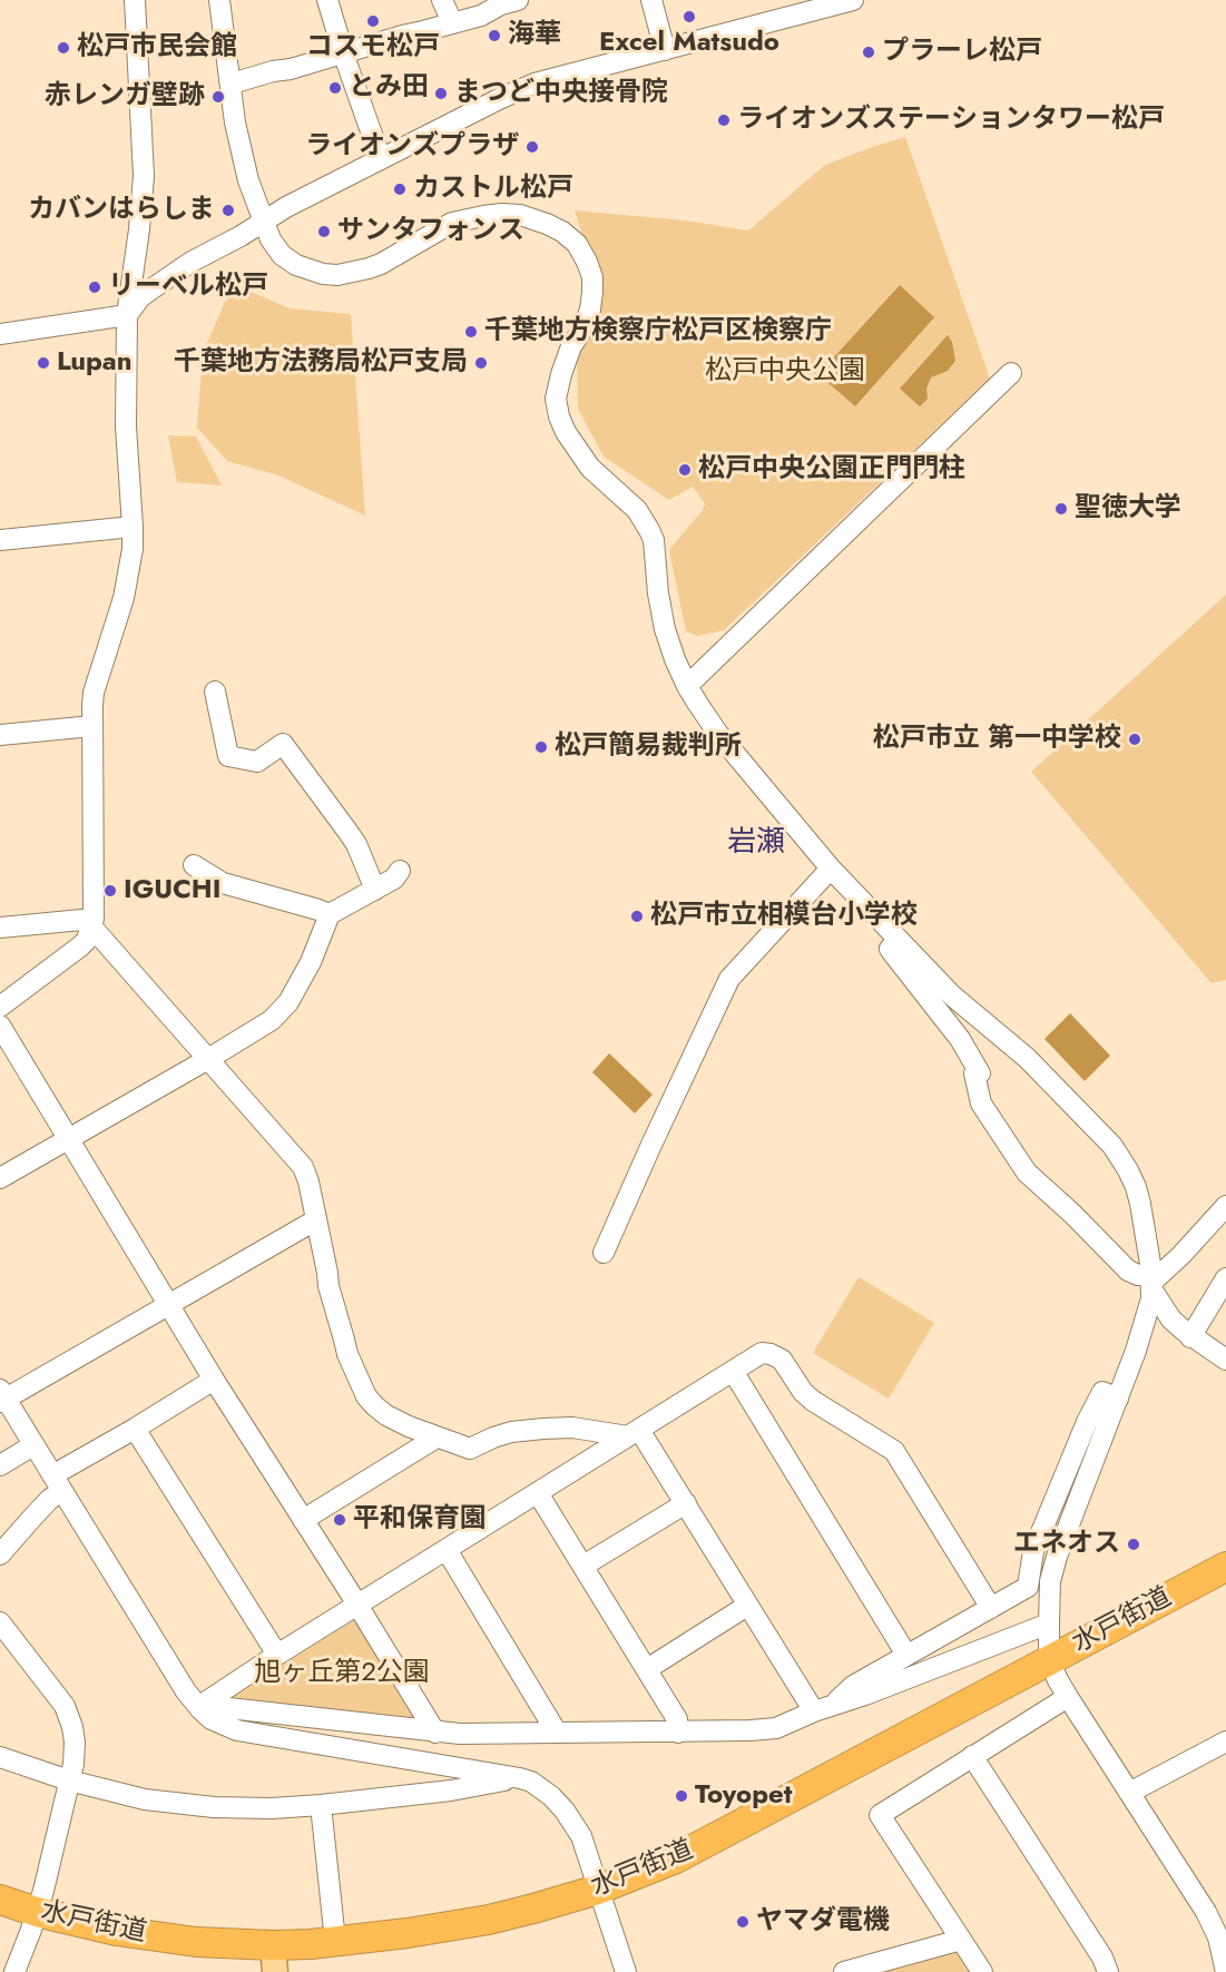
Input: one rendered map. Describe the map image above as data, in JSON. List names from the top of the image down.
{
  "streets": {
    "highway": ["水戸街道"]
  },
  "districts": ["岩瀬"],
  "parks": ["松戸中央公園", "旭ヶ丘第2公園"],
  "places": [
    "Excel Matsudo",
    "コスモ松戸",
    "海華",
    "松戸市民会館",
    "プラーレ松戸",
    "とみ田",
    "まつど中央接骨院",
    "赤レンガ壁跡",
    "ライオンズステーションタワー松戸",
    "ライオンズプラザ",
    "カストル松戸",
    "カバンはらしま",
    "サンタフォンス",
    "リーベル松戸",
    "千葉地方検察庁松戸区検察庁",
    "Lupan",
    "千葉地方法務局松戸支局",
    "松戸中央公園正門門柱",
    "聖徳大学",
    "松戸市立 第一中学校",
    "松戸簡易裁判所",
    "IGUCHI",
    "松戸市立相模台小学校",
    "平和保育園",
    "エネオス",
    "Toyopet",
    "ヤマダ電機"
  ]
}
